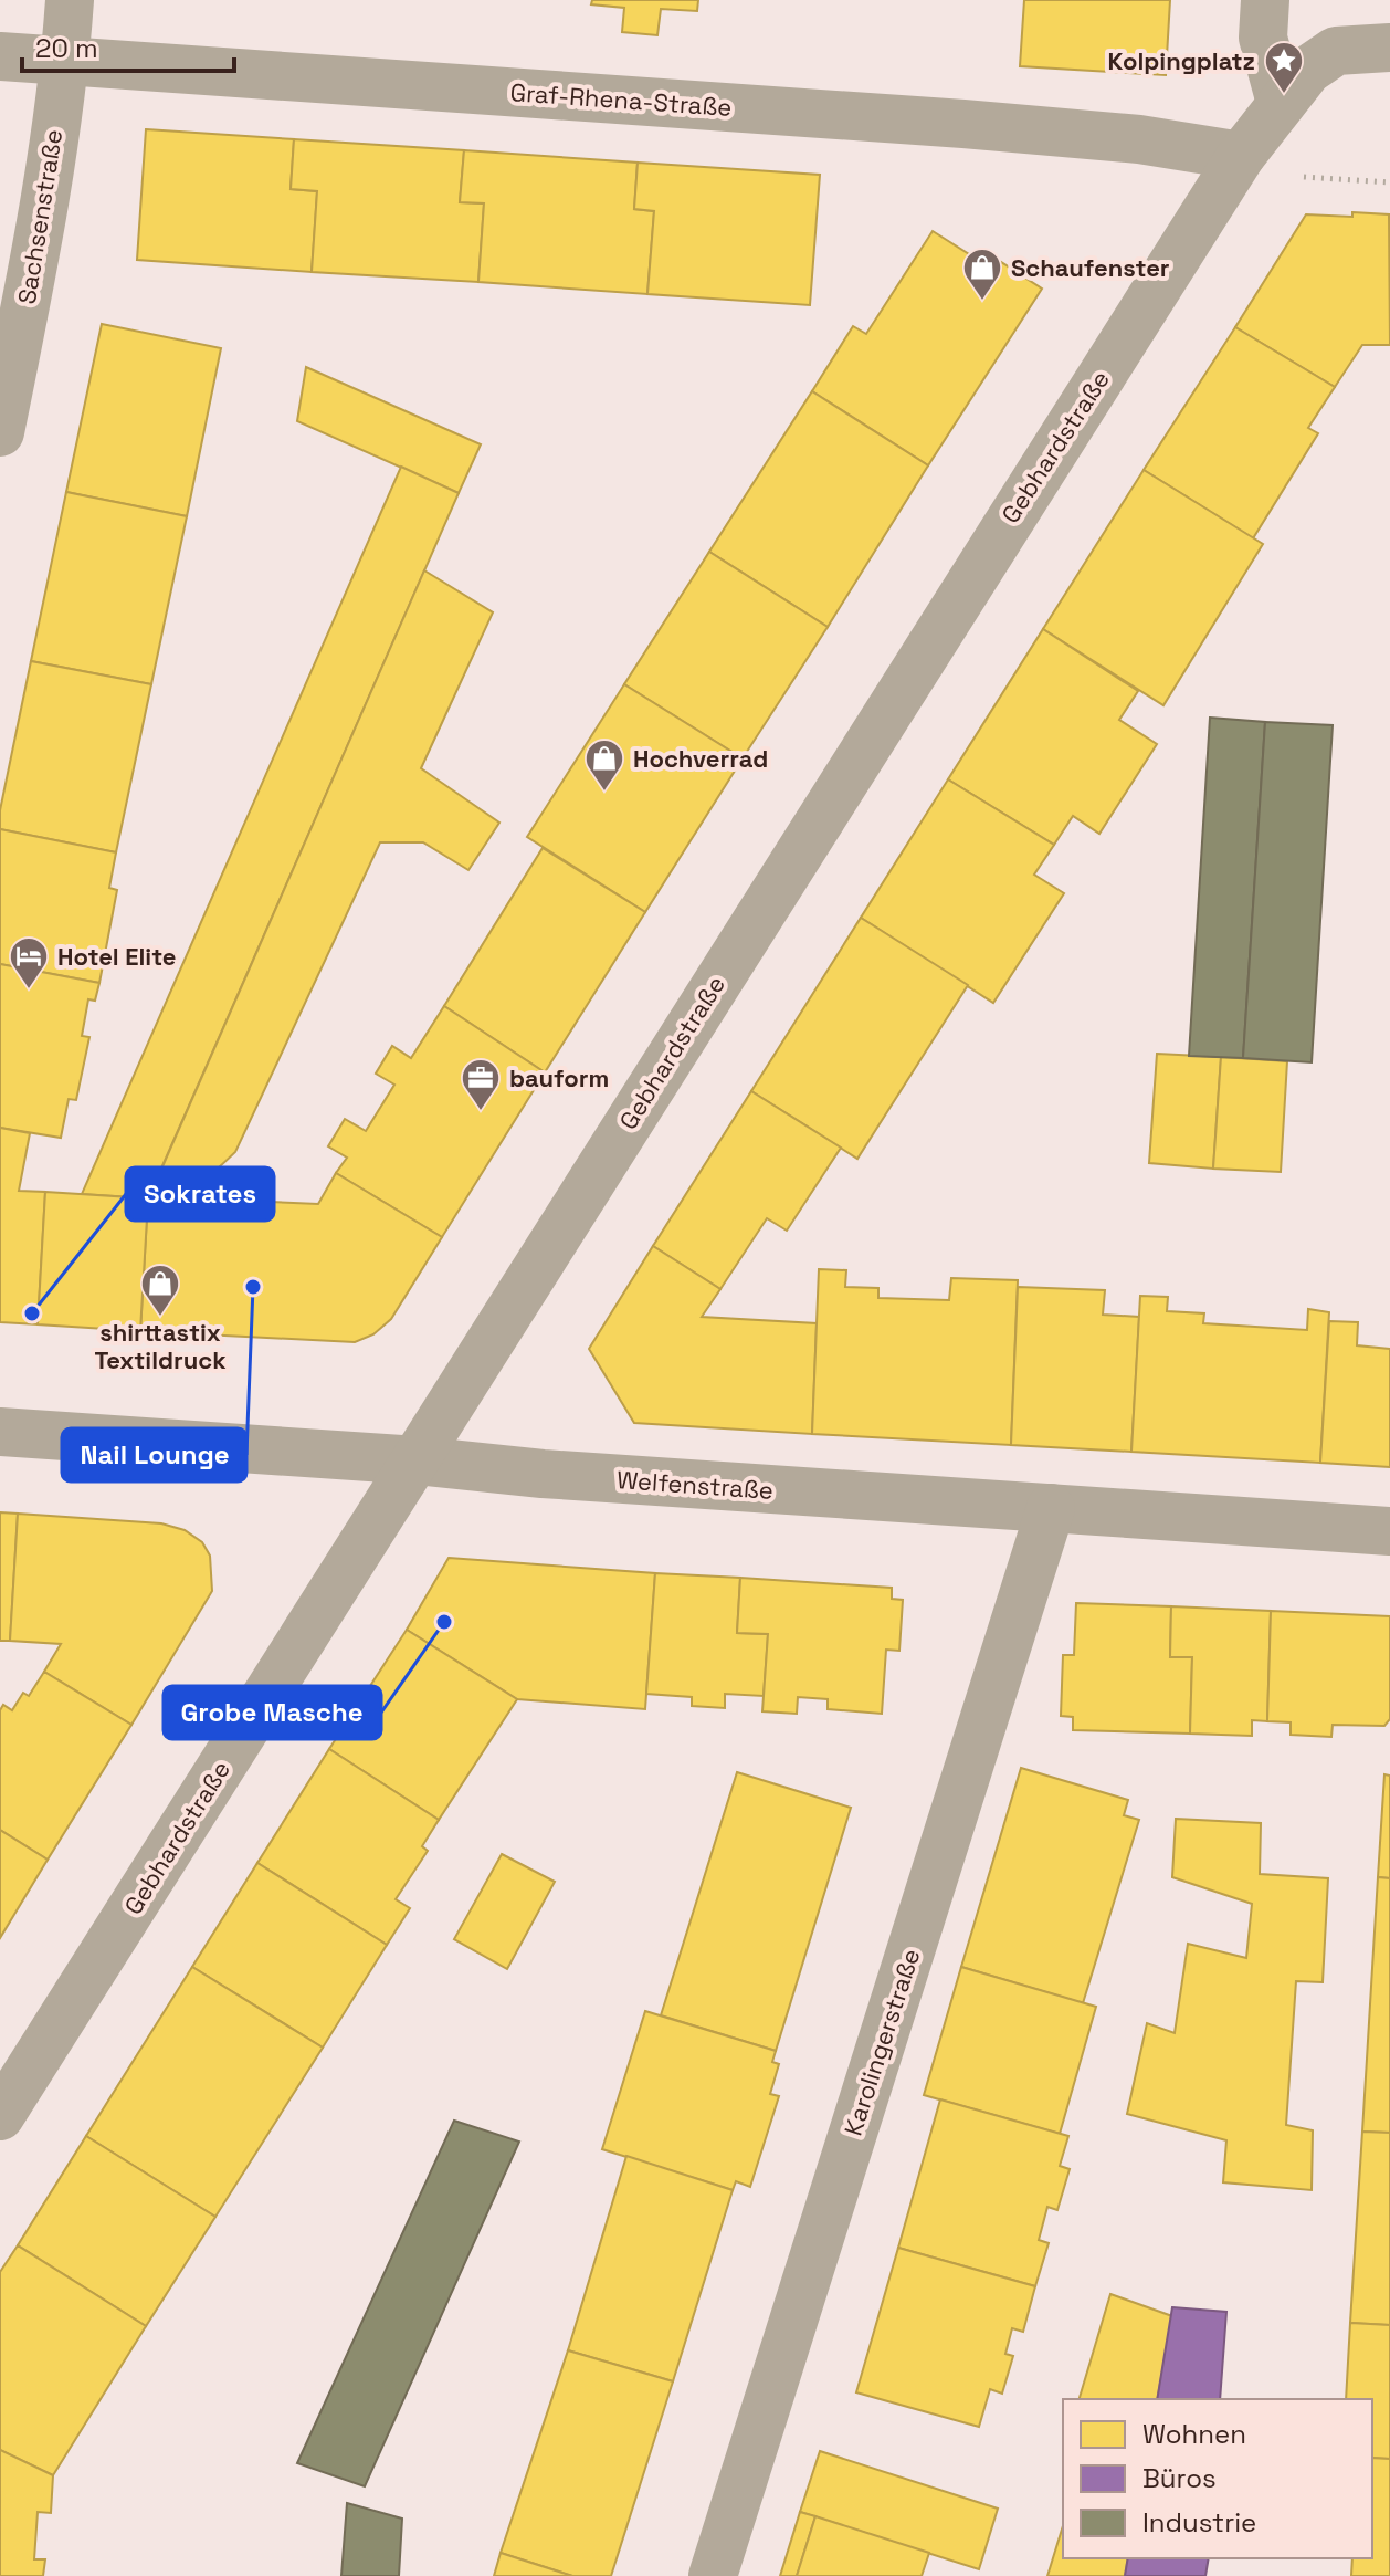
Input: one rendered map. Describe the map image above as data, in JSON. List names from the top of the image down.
{
  "streets": {
    "street": [
      "Graf-Rhena-Straße",
      "Sachsenstraße",
      "Gebhardstraße",
      "Welfenstraße",
      "Karolingerstraße"
    ]
  },
  "crossings": [
    ["Graf-Rhena-Straße", "Sachsenstraße"],
    ["Graf-Rhena-Straße", "Gebhardstraße"],
    ["Gebhardstraße", "Welfenstraße"],
    ["Welfenstraße", "Karolingerstraße"]
  ],
  "places": {
    "place": ["Kolpingplatz"],
    "shop": ["Schaufenster", "Hochverrad", "shirttastix Textildruck"],
    "hotel": ["Hotel Elite"],
    "office": ["bauform"],
    "other": ["Nail Lounge", "Sokrates", "Grobe Masche"]
  },
  "legend": ["Wohnen", "Büros", "Industrie"],
  "scale_bar": "20 m"
}
